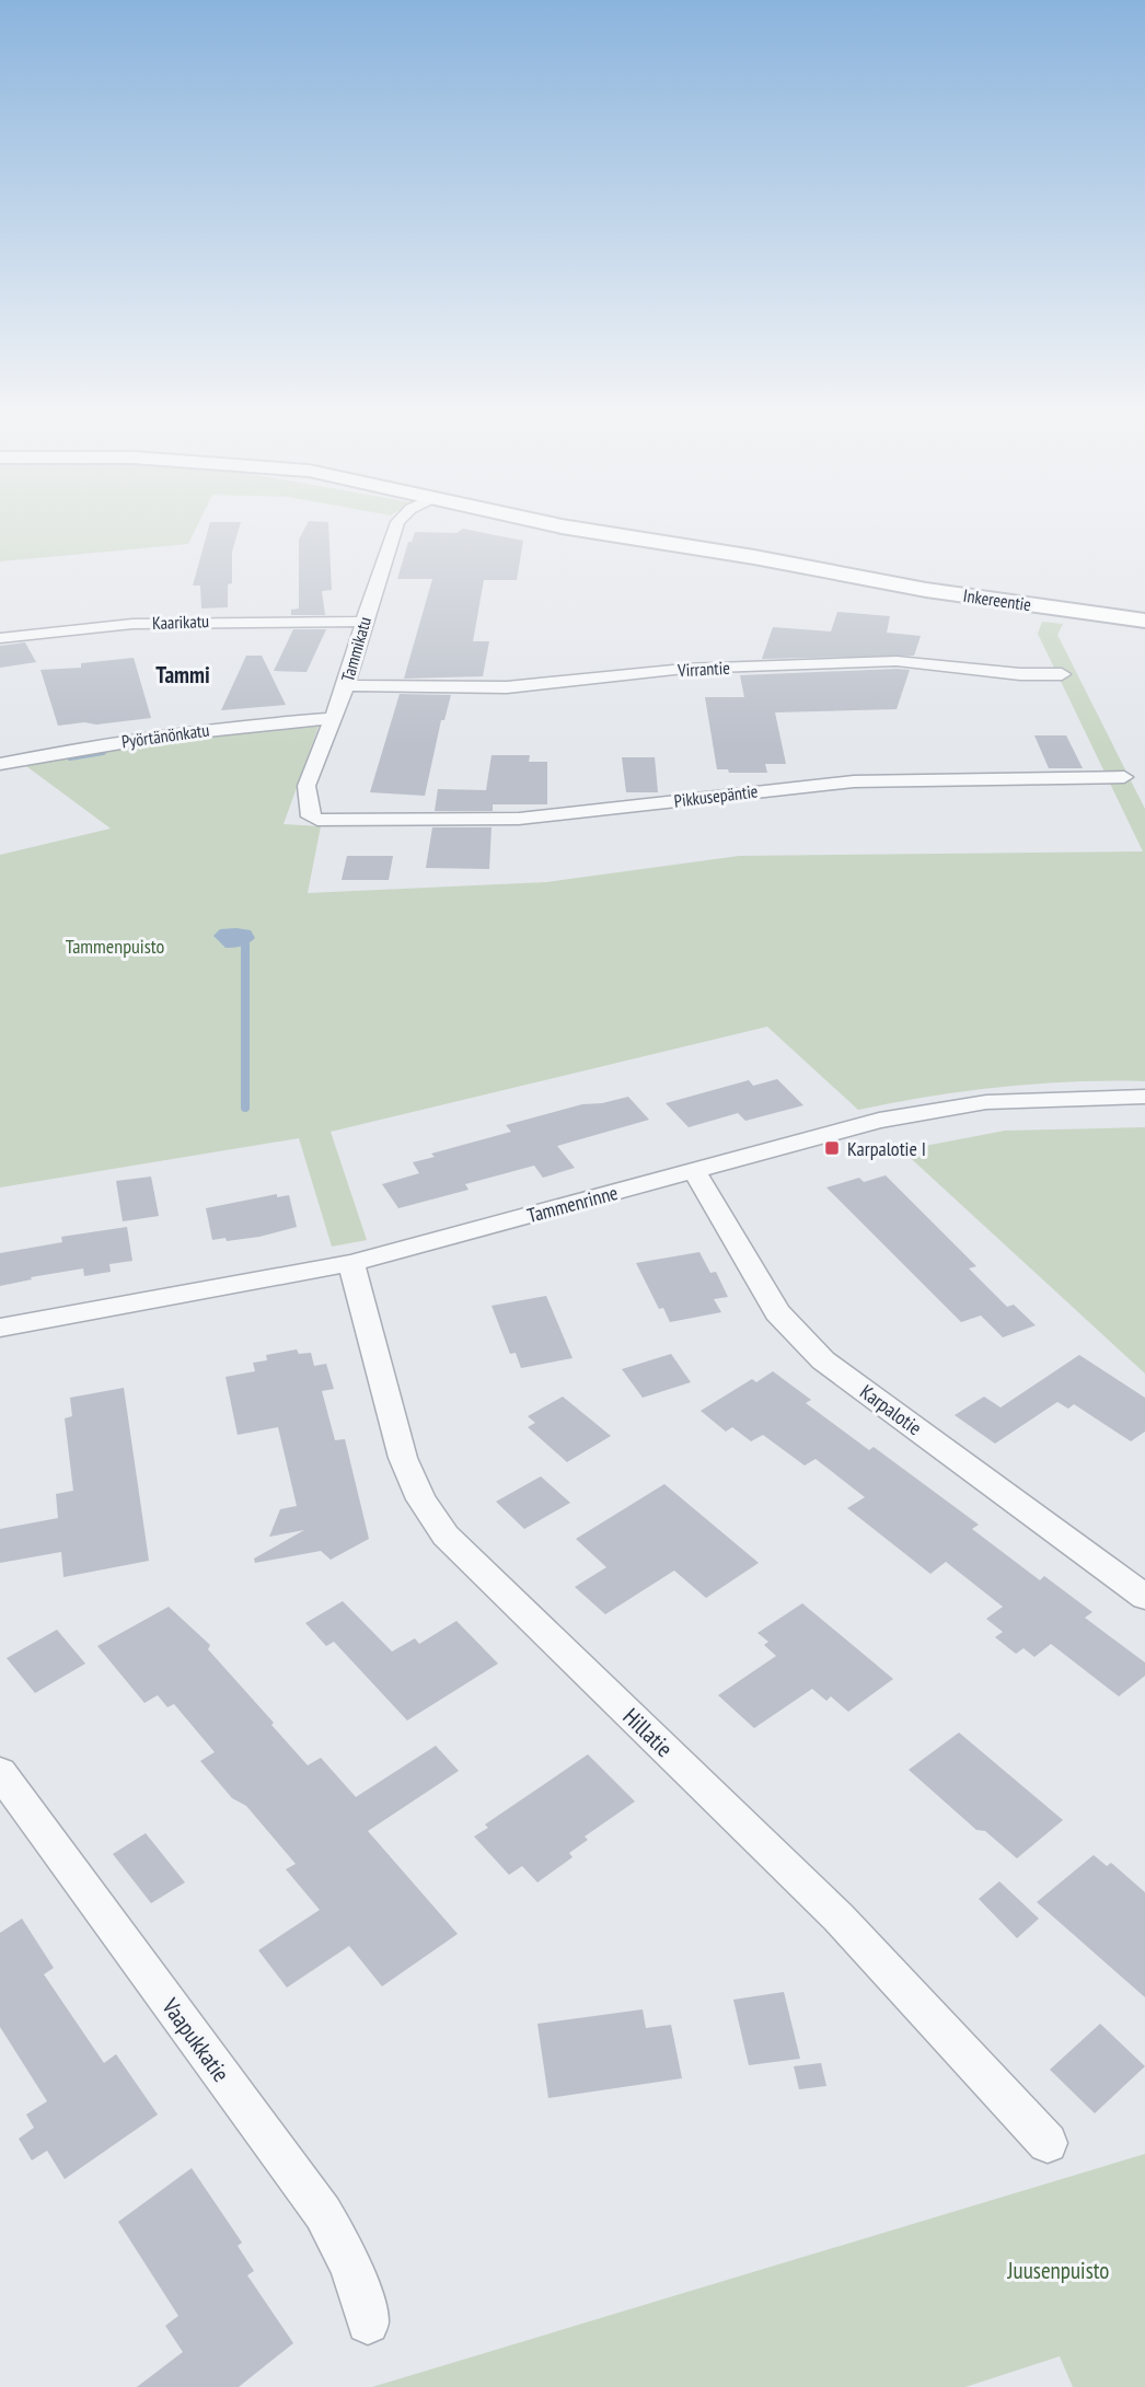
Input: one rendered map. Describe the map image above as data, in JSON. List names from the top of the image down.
{
  "streets": {
    "street": [
      "Inkereentie",
      "Kaarikatu",
      "Tammikatu",
      "Virrantie",
      "Pyörtänönkatu",
      "Pikkusepäntie",
      "Tammenrinne",
      "Karpalotie",
      "Hillatie",
      "Vaapukkatie"
    ]
  },
  "crossings": [
    ["Kaarikatu", "Tammikatu"],
    ["Tammikatu", "Virrantie"],
    ["Tammikatu", "Pyörtänönkatu"],
    ["Tammikatu", "Pikkusepäntie"],
    ["Tammenrinne", "Karpalotie"],
    ["Tammenrinne", "Hillatie"]
  ],
  "districts": ["Tammi"],
  "parks": ["Tammenpuisto", "Juusenpuisto"],
  "places": {
    "transit": ["Karpalotie I"]
  }
}
